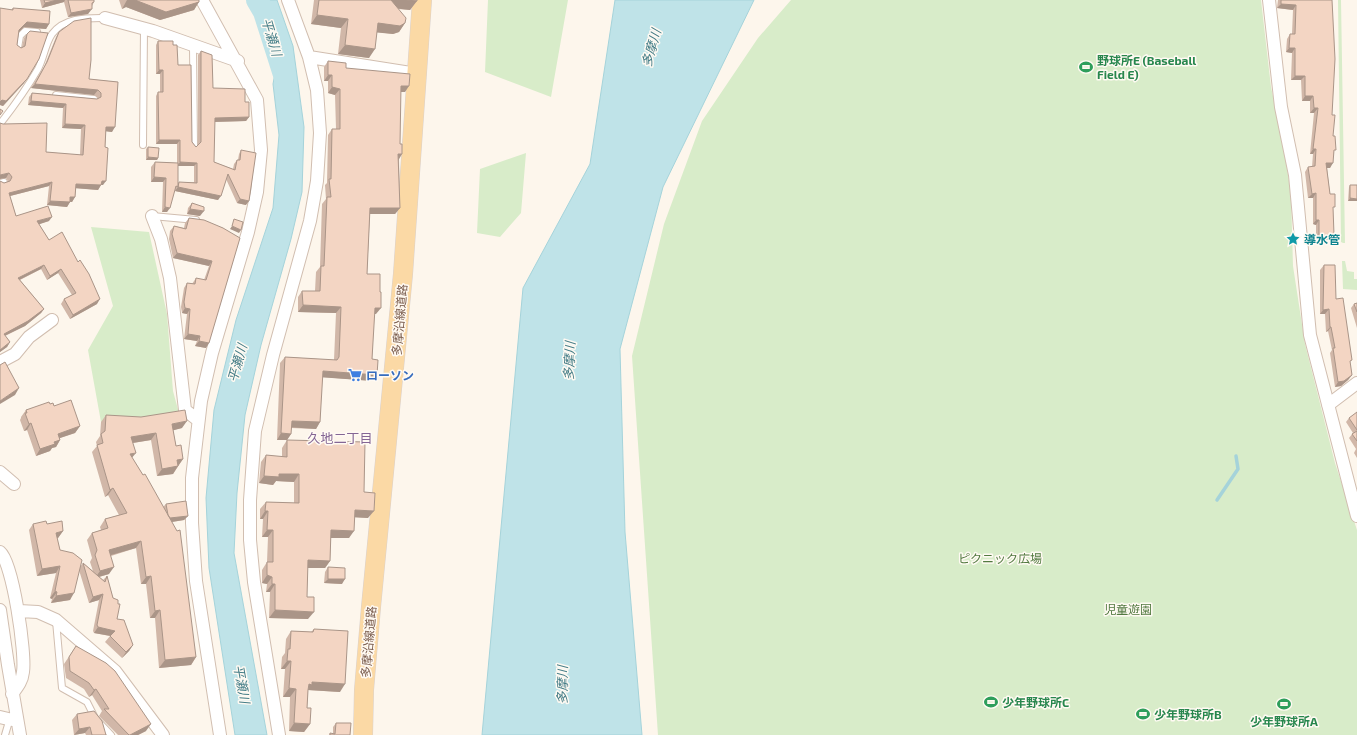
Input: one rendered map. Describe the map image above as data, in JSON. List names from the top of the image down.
{
  "streets": {
    "main road": ["多摩沿線道路"]
  },
  "districts": ["久地二丁目"],
  "water": ["平瀬川", "多摩川"],
  "parks": ["ピクニック広場", "児童遊園"],
  "places": {
    "sports": [
      "野球所E (Baseball Field E)",
      "少年野球所C",
      "少年野球所A",
      "少年野球所B"
    ],
    "place": ["導水管"],
    "supermarket": ["ローソン"]
  }
}
